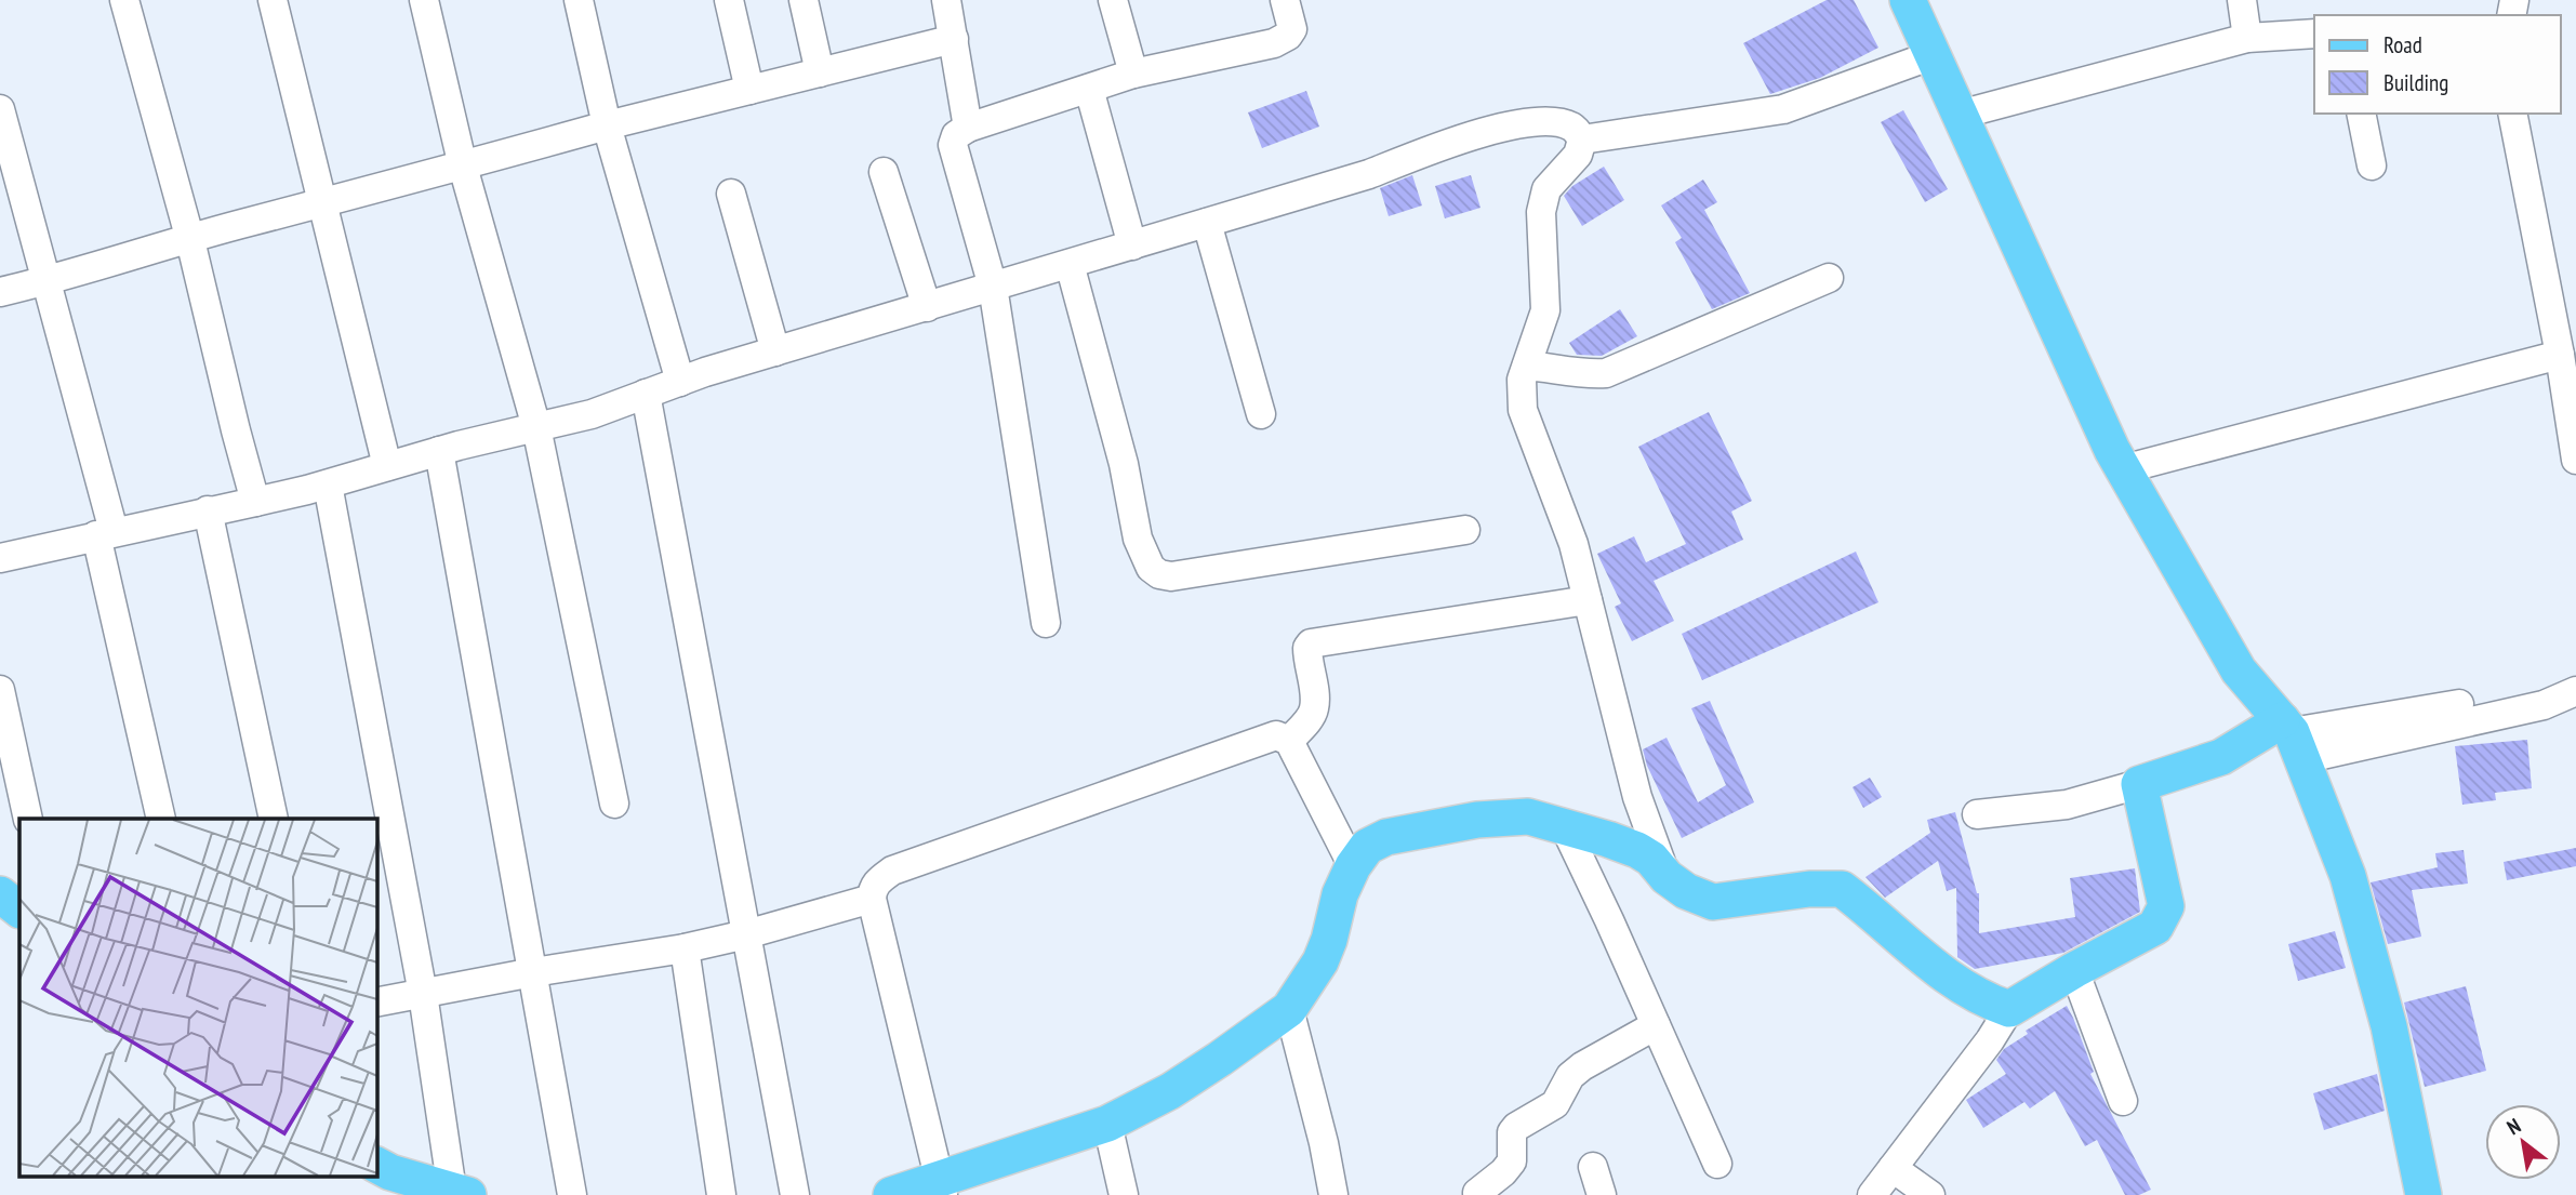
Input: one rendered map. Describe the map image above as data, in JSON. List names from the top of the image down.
{
  "legend": ["Road", "Building"],
  "north": "top left"
}
